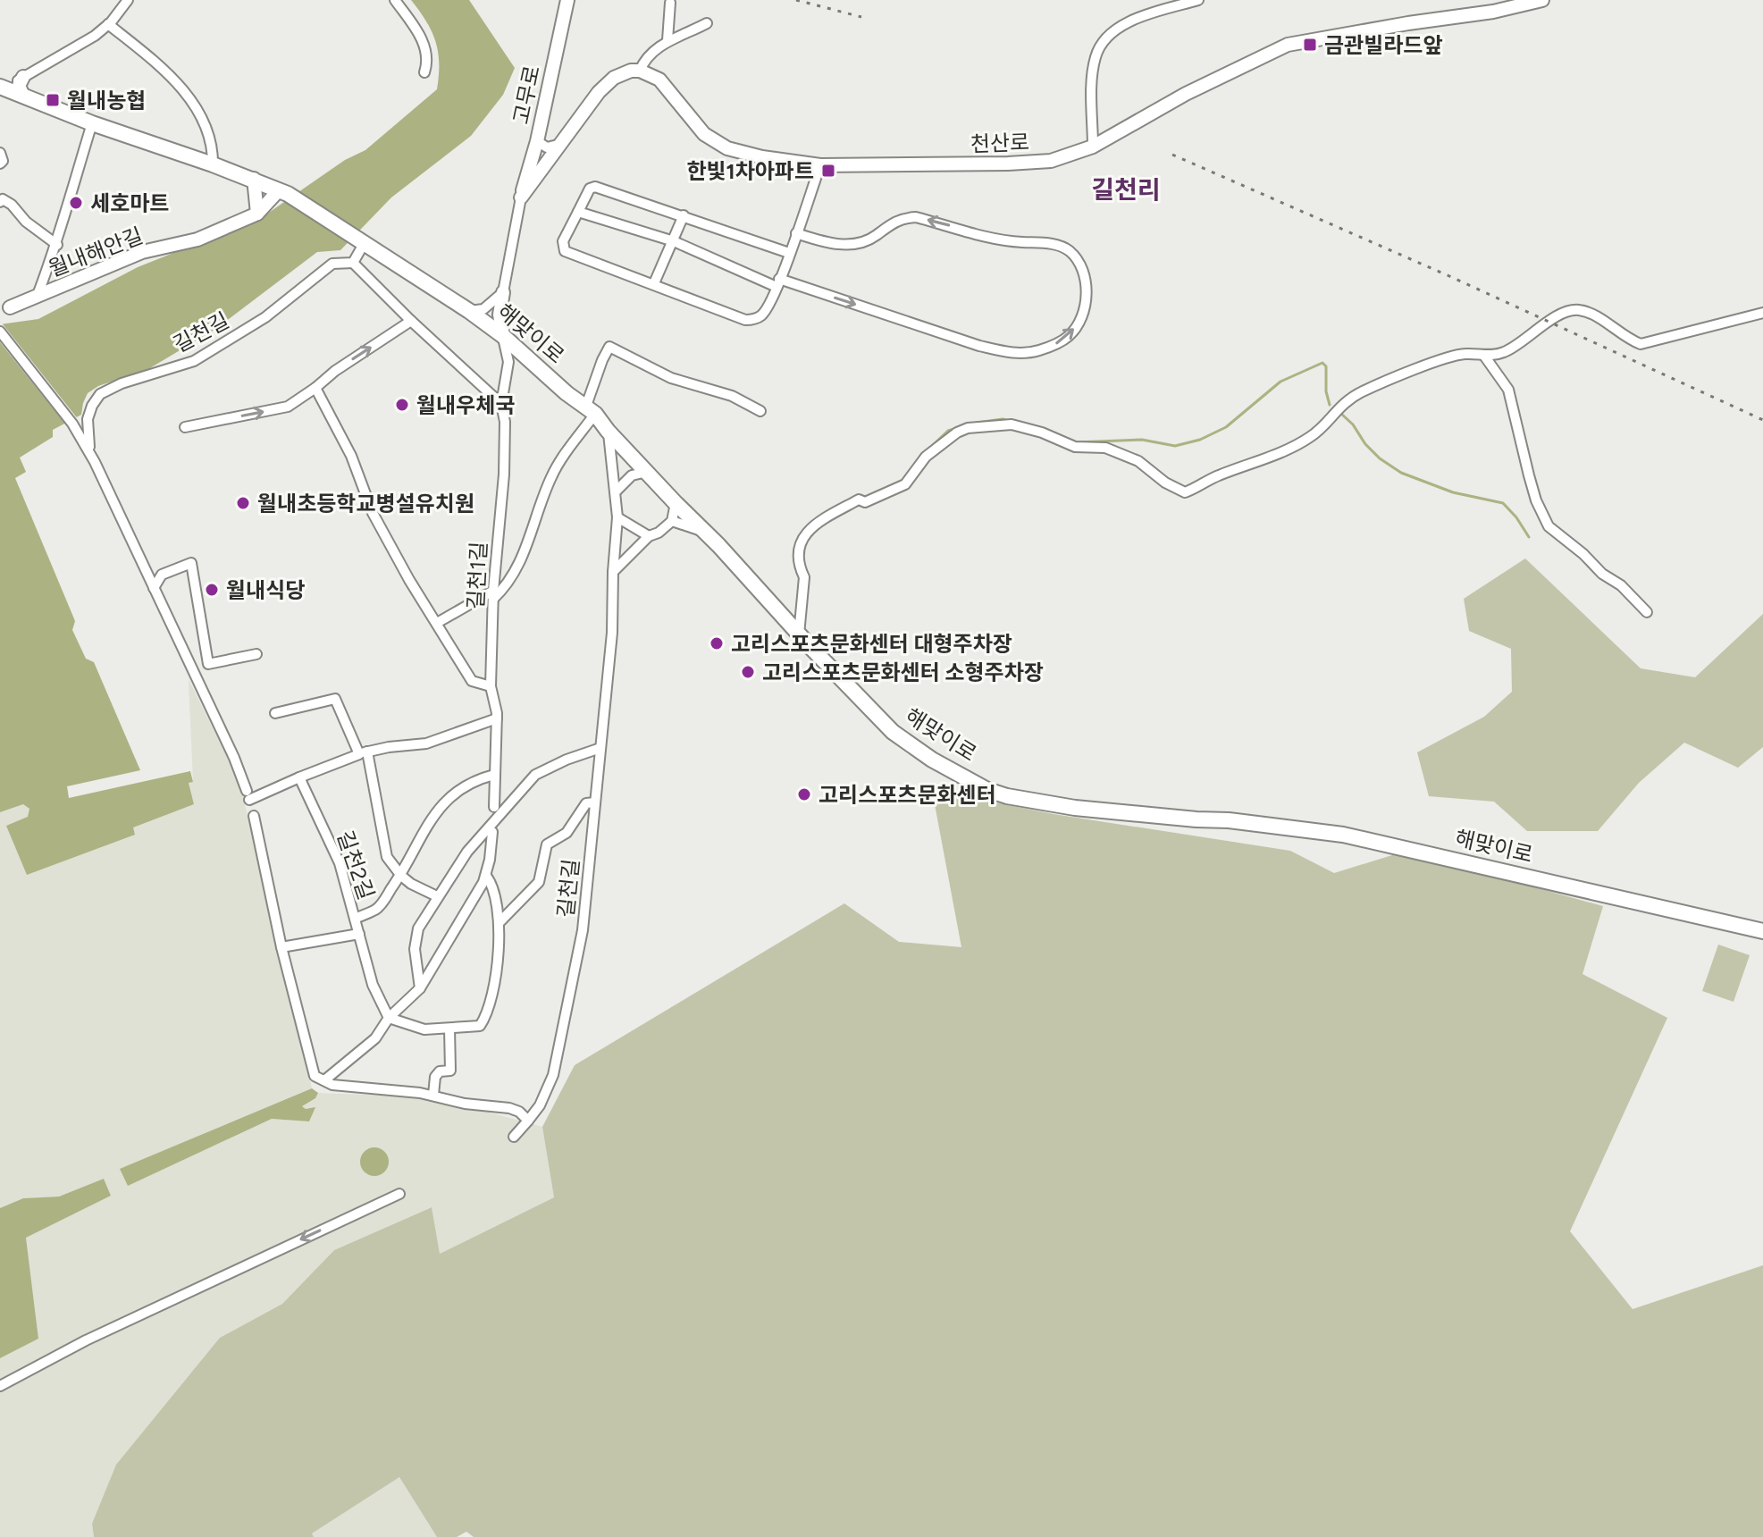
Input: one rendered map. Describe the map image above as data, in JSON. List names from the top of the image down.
{
  "streets": {
    "main road": ["해맞이로"],
    "street": [
      "고무로",
      "천산로",
      "월내해안길",
      "길천길",
      "길천1길",
      "길천2길"
    ]
  },
  "crossings": [
    ["길천길", "해맞이로"],
    ["해맞이로", "길천1길"]
  ],
  "districts": ["길천리"],
  "places": {
    "transit": ["금관빌라드앞", "월내농협", "한빛1차아파트"],
    "other": [
      "세호마트",
      "월내우체국",
      "월내초등학교병설유치원",
      "월내식당",
      "고리스포츠문화센터 대형주차장",
      "고리스포츠문화센터 소형주차장",
      "고리스포츠문화센터"
    ]
  }
}
